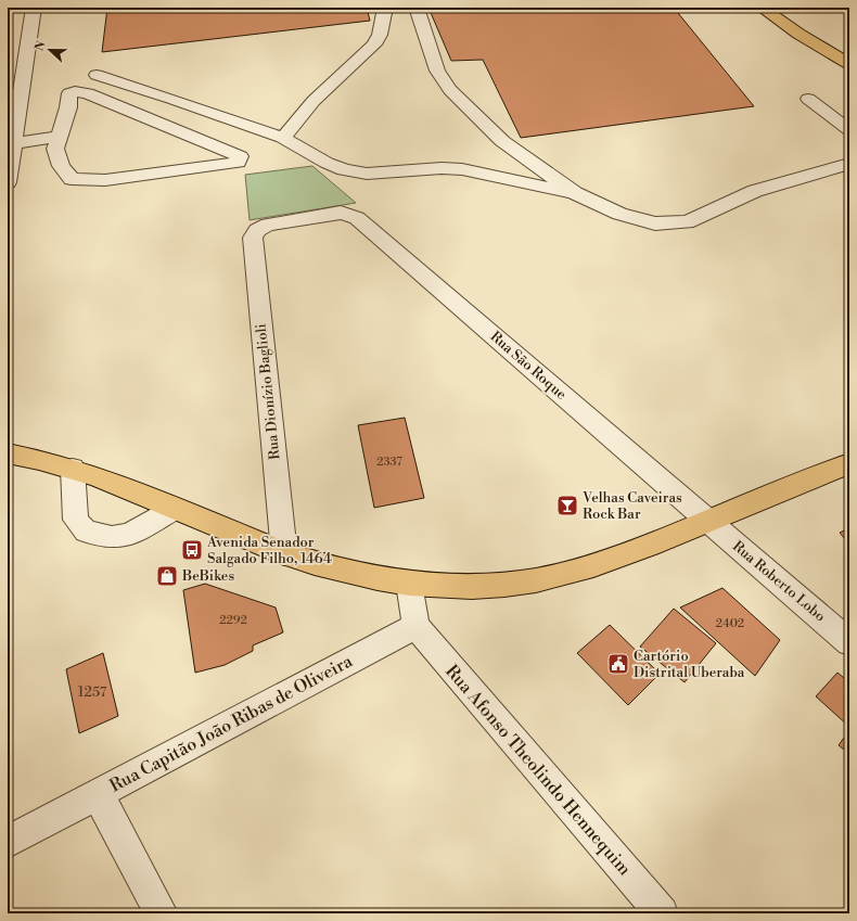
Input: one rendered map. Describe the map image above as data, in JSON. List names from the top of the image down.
{
  "streets": {
    "street": [
      "Rua São Roque",
      "Rua Dionízio Baglioli",
      "Rua Roberto Lobo",
      "Rua Capitão João Ribas de Oliveira",
      "Rua Afonso Theolindo Hennequim"
    ]
  },
  "crossings": [
    ["Rua São Roque", "Rua Dionízio Baglioli"],
    ["Rua São Roque", "Rua Roberto Lobo"],
    ["Rua Capitão João Ribas de Oliveira", "Rua Afonso Theolindo Hennequim"]
  ],
  "places": {
    "bar": ["Velhas Caveiras Rock Bar"],
    "bus stop": ["Avenida Senador Salgado Filho, 1464"],
    "shop": ["BeBikes"],
    "public building": ["Cartório Distrital Uberaba"]
  },
  "house_numbers": [
    "2337",
    "2292",
    "2402",
    "1257"
  ],
  "north": "left"
}
